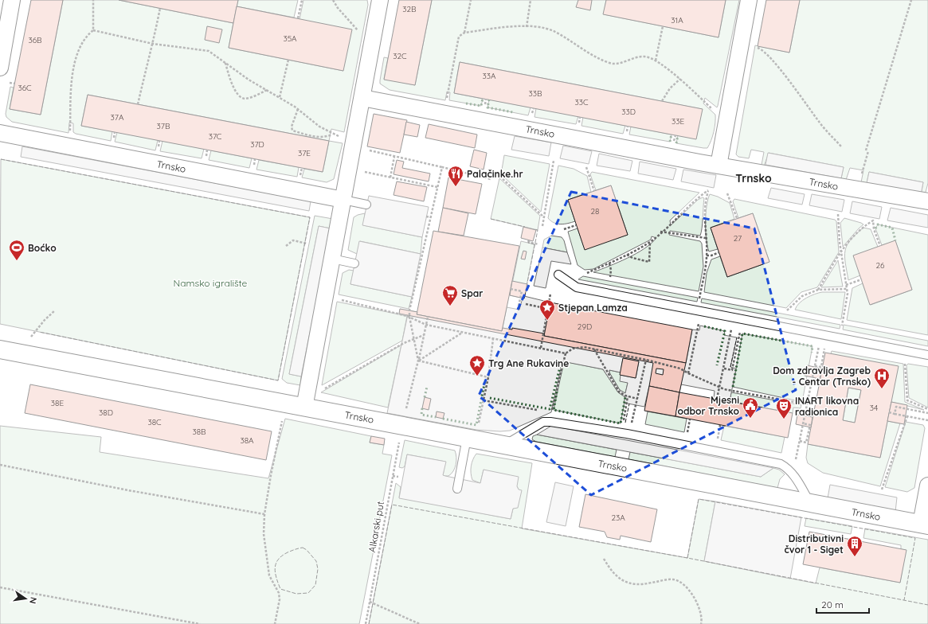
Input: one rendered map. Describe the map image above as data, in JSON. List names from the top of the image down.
{
  "streets": {
    "street": ["Trnsko"],
    "path": ["Alkarski put"]
  },
  "districts": ["Trnsko"],
  "parks": ["Namsko igralište"],
  "places": {
    "restaurant": ["Palačinke.hr"],
    "sports": ["Boćko"],
    "supermarket": ["Spar"],
    "place": ["Stjepan Lamza", "Trg Ane Rukavine"],
    "hospital": ["Dom zdravlja Zagreb - Centar (Trnsko)"],
    "public building": ["Mjesni odbor Trnsko"],
    "theatre": ["INART likovna radionica"],
    "building": ["Distributivni čvor 1 - Siget"]
  },
  "house_numbers": [
    "32B",
    "31A",
    "35A",
    "36B",
    "32C",
    "33A",
    "36C",
    "33B",
    "33C",
    "33D",
    "37A",
    "33E",
    "37B",
    "37C",
    "37D",
    "37E",
    "28",
    "27",
    "26",
    "29D",
    "38E",
    "34",
    "38D",
    "38C",
    "38B",
    "38A",
    "23A"
  ],
  "scale_bar": "20 m",
  "north": "right"
}
